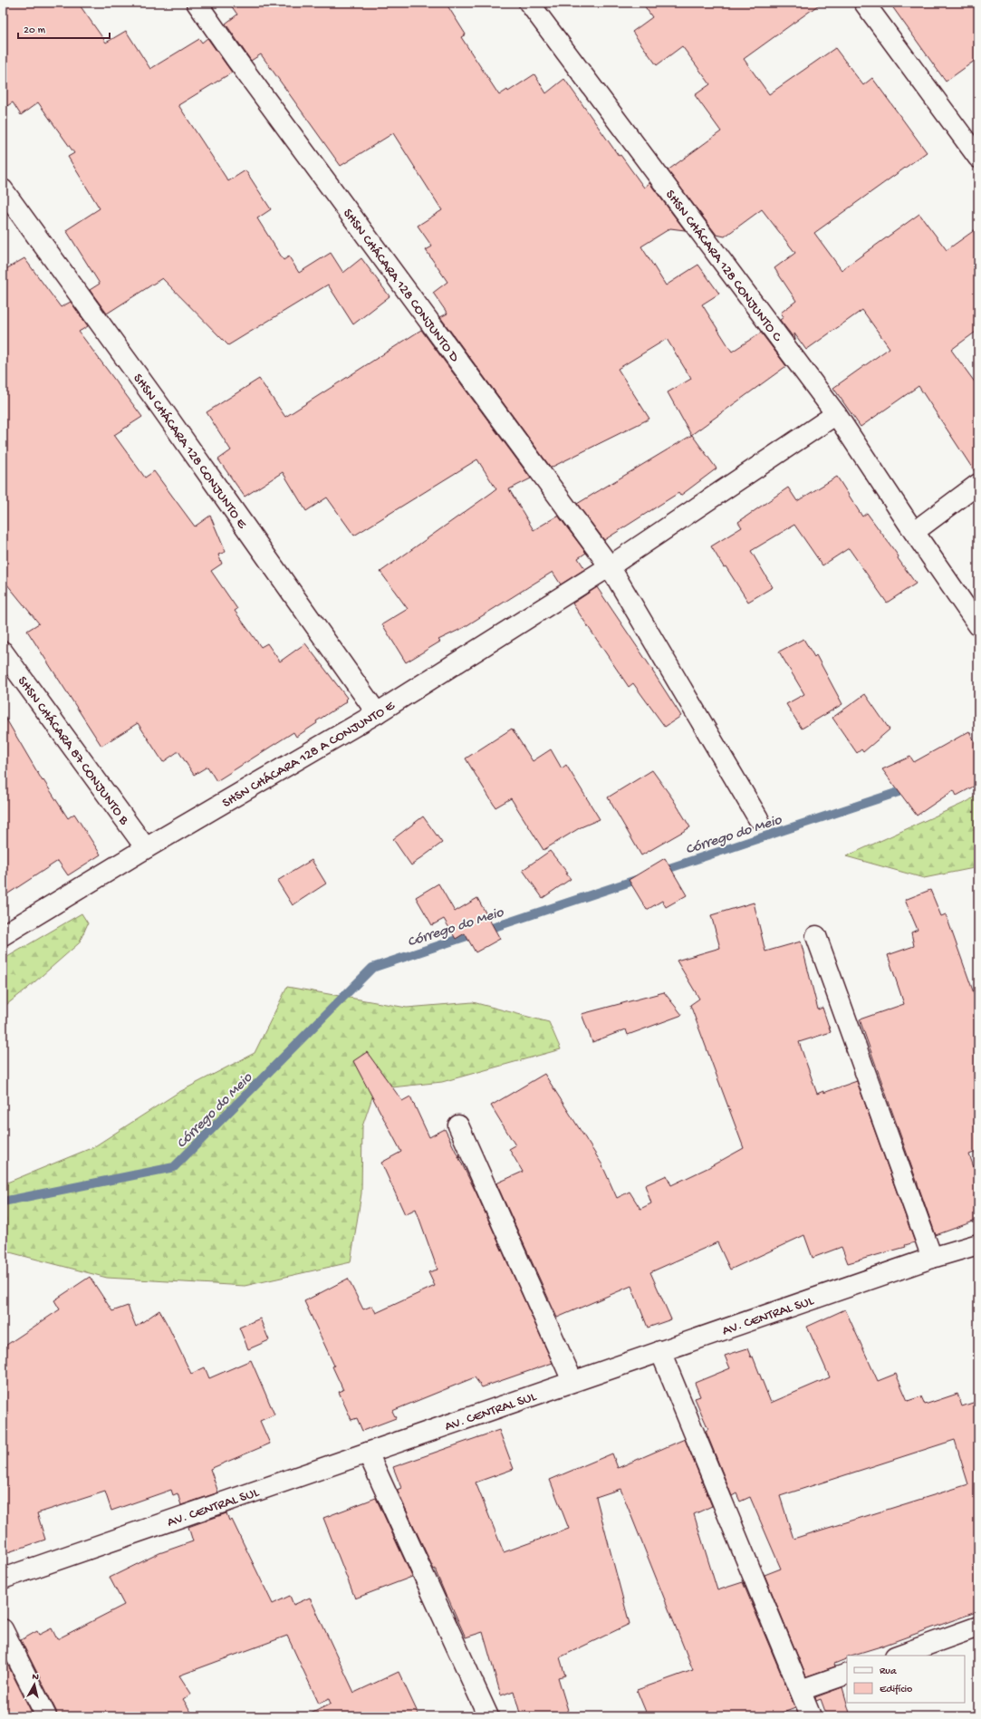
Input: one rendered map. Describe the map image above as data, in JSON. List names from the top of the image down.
{
  "streets": {
    "street": [
      "SHSN CHÁCARA 128 CONJUNTO C",
      "SHSN CHÁCARA 128 CONJUNTO D",
      "SHSN CHÁCARA 128 CONJUNTO E",
      "SHSN CHÁCARA 87 CONJUNTO B",
      "SHSN CHÁCARA 128 A CONJUNTO E",
      "AV. CENTRAL SUL"
    ]
  },
  "crossings": [
    ["SHSN CHÁCARA 128 CONJUNTO C", "SHSN CHÁCARA 128 A CONJUNTO E"],
    ["SHSN CHÁCARA 128 CONJUNTO D", "SHSN CHÁCARA 128 A CONJUNTO E"],
    ["SHSN CHÁCARA 128 CONJUNTO E", "SHSN CHÁCARA 128 A CONJUNTO E"],
    ["SHSN CHÁCARA 87 CONJUNTO B", "SHSN CHÁCARA 128 A CONJUNTO E"]
  ],
  "water": ["Córrego do Meio"],
  "legend": ["Rua", "Edifício"],
  "scale_bar": "20 m",
  "north": "top"
}
